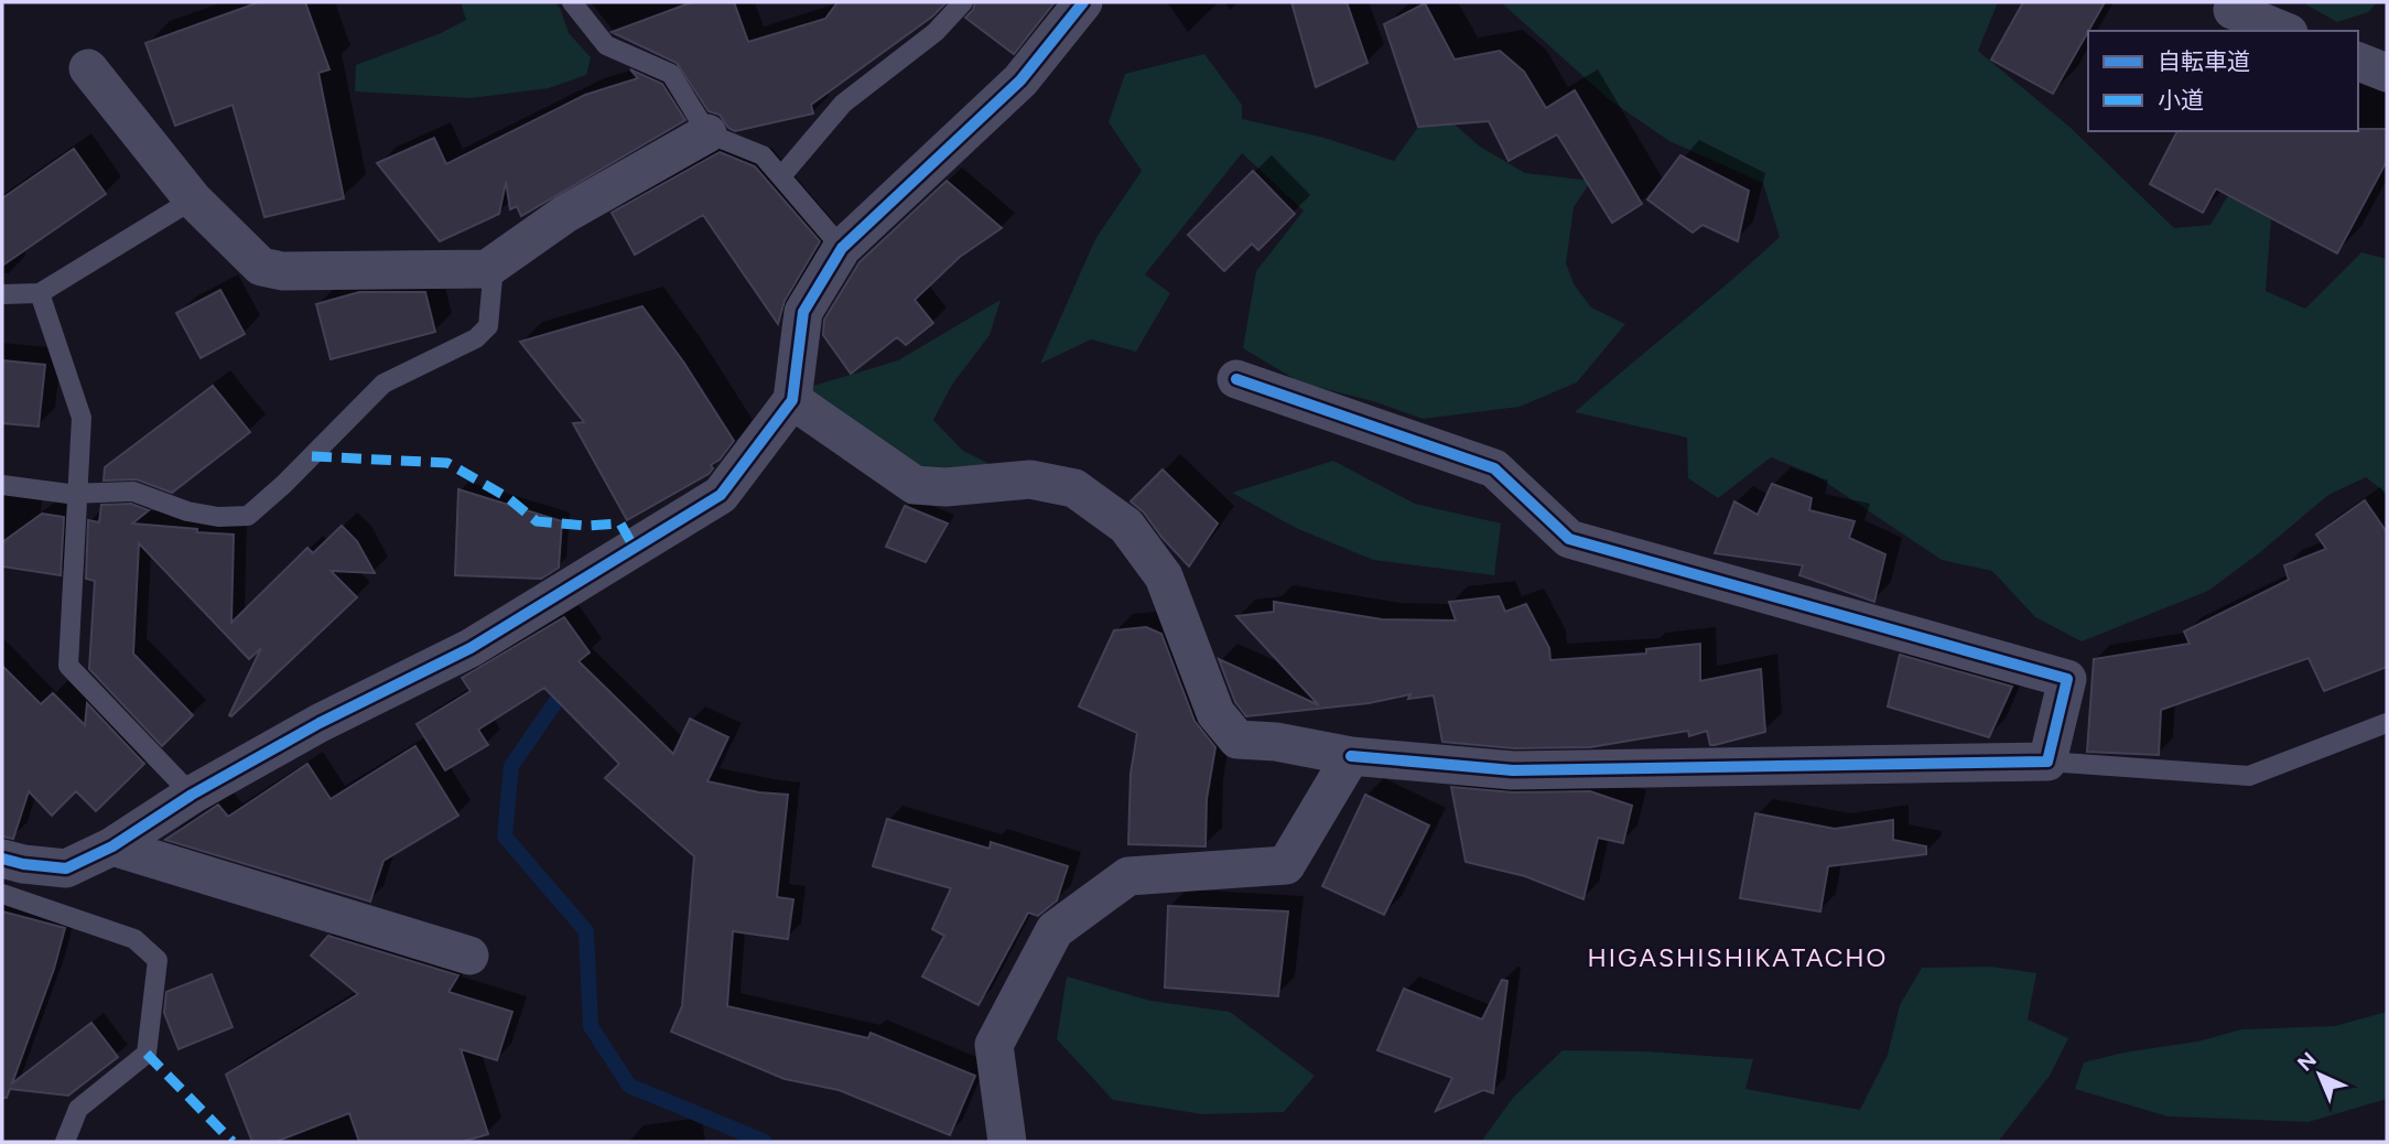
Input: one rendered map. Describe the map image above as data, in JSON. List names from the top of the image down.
{
  "districts": ["HIGASHISHIKATACHO"],
  "legend": ["自転車道", "小道"],
  "north": "top left"
}
